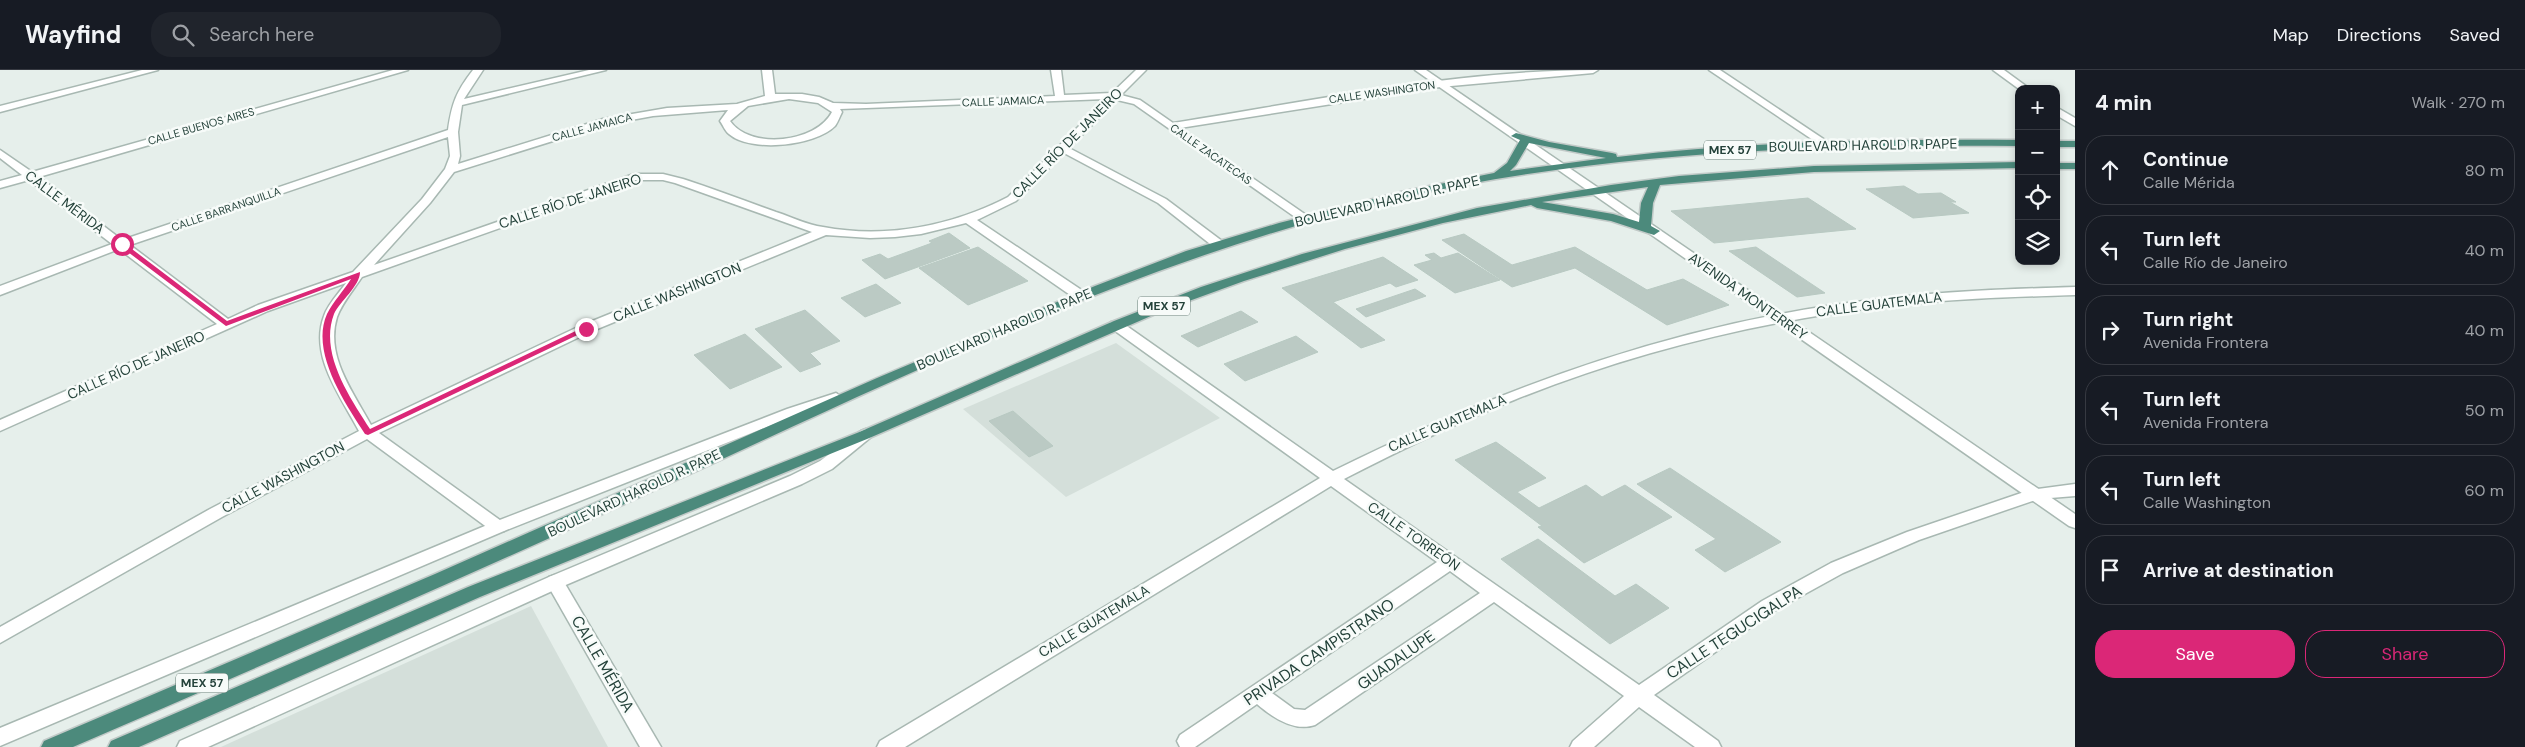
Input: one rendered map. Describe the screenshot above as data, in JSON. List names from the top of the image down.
{
  "streets": {
    "highway": ["BOULEVARD HAROLD R. PAPE", "MEX 57"],
    "street": [
      "CALLE WASHINGTON",
      "CALLE JAMAICA",
      "CALLE BUENOS AIRES",
      "CALLE RÍO DE JANEIRO",
      "CALLE ZACATECAS",
      "CALLE MÉRIDA",
      "CALLE BARRANQUILLA",
      "AVENIDA MONTERREY",
      "CALLE GUATEMALA",
      "CALLE TORREÓN",
      "CALLE TEGUCIGALPA",
      "PRIVADA CAMPISTRANO",
      "GUADALUPE"
    ]
  },
  "crossings": [
    ["CALLE WASHINGTON", "CALLE RÍO DE JANEIRO"],
    ["CALLE WASHINGTON", "CALLE ZACATECAS"],
    ["CALLE WASHINGTON", "AVENIDA MONTERREY"],
    ["CALLE JAMAICA", "CALLE RÍO DE JANEIRO"],
    ["CALLE JAMAICA", "CALLE ZACATECAS"],
    ["CALLE BUENOS AIRES", "CALLE MÉRIDA"],
    ["CALLE RÍO DE JANEIRO", "CALLE ZACATECAS"],
    ["CALLE RÍO DE JANEIRO", "CALLE MÉRIDA"],
    ["BOULEVARD HAROLD R. PAPE", "CALLE ZACATECAS"],
    ["BOULEVARD HAROLD R. PAPE", "AVENIDA MONTERREY"],
    ["BOULEVARD HAROLD R. PAPE", "CALLE TORREÓN"],
    ["CALLE MÉRIDA", "CALLE BARRANQUILLA"],
    ["AVENIDA MONTERREY", "CALLE GUATEMALA"],
    ["AVENIDA MONTERREY", "CALLE TEGUCIGALPA"],
    ["CALLE GUATEMALA", "CALLE TORREÓN"],
    ["CALLE TORREÓN", "CALLE TEGUCIGALPA"],
    ["CALLE TORREÓN", "PRIVADA CAMPISTRANO"],
    ["CALLE TORREÓN", "GUADALUPE"],
    ["PRIVADA CAMPISTRANO", "GUADALUPE"]
  ],
  "page": {
    "header": "Wayfind",
    "search": "Search here",
    "nav": ["Map", "Directions", "Saved"],
    "heading": ["4 min", "Walk · 270 m"],
    "map_buttons": ["+", "−"],
    "list": [
      ["Continue", "Calle Mérida", "80 m"],
      ["Turn left", "Calle Río de Janeiro", "40 m"],
      ["Turn right", "Avenida Frontera", "40 m"],
      ["Turn left", "Avenida Frontera", "50 m"],
      ["Turn left", "Calle Washington", "60 m"],
      "Arrive at destination"
    ],
    "buttons": ["Save", "Share"]
  }
}
